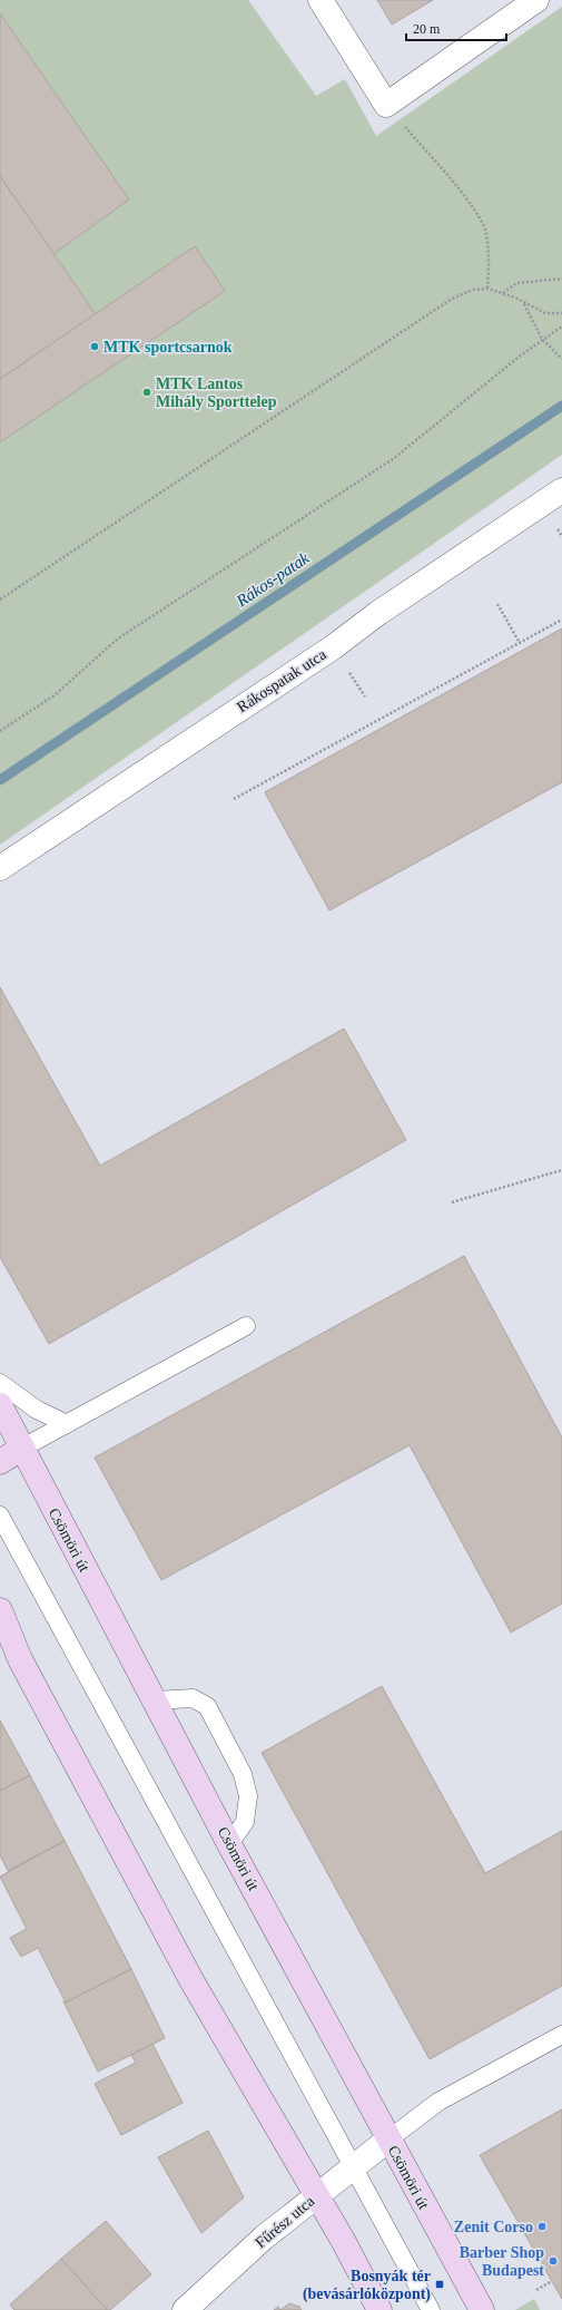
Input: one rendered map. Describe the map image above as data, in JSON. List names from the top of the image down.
{
  "streets": {
    "main road": ["Csömöri út"],
    "street": ["Rákospatak utca", "Fűrész utca"]
  },
  "crossings": [
    ["Csömöri út", "Fűrész utca"]
  ],
  "water": ["Rákos-patak"],
  "places": {
    "other": [
      "MTK sportcsarnok",
      "MTK Lantos Mihály Sporttelep",
      "Zenit Corso",
      "Barber Shop Budapest"
    ],
    "transit": ["Bosnyák tér (bevásárlóközpont)"]
  },
  "scale_bar": "20 m"
}
